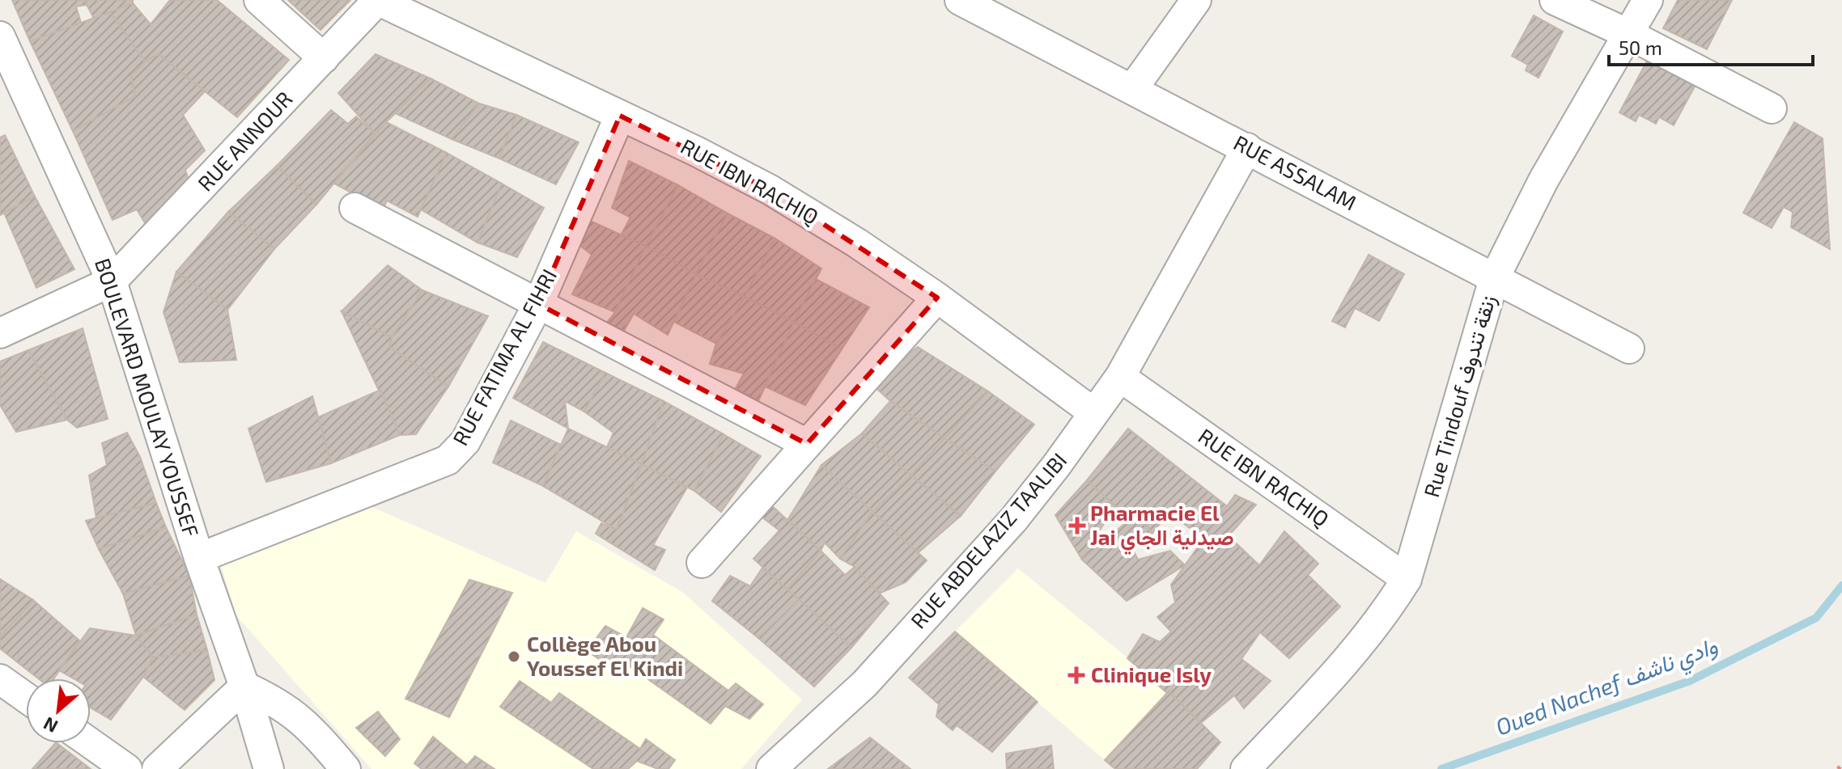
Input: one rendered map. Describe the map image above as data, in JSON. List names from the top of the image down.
{
  "streets": {
    "street": [
      "RUE ANNOUR",
      "RUE ASSALAM",
      "RUE IBN RACHIQ",
      "RUE FATIMA AL FIHRI",
      "Rue Tindouf زنقة تندوف",
      "BOULEVARD MOULAY YOUSSEF",
      "RUE ABDELAZIZ TAALIBI"
    ]
  },
  "crossings": [
    ["RUE ANNOUR", "RUE IBN RACHIQ"],
    ["RUE ANNOUR", "BOULEVARD MOULAY YOUSSEF"],
    ["RUE ASSALAM", "Rue Tindouf زنقة تندوف"],
    ["RUE ASSALAM", "RUE ABDELAZIZ TAALIBI"],
    ["RUE IBN RACHIQ", "RUE FATIMA AL FIHRI"],
    ["RUE IBN RACHIQ", "Rue Tindouf زنقة تندوف"],
    ["RUE IBN RACHIQ", "RUE ABDELAZIZ TAALIBI"],
    ["RUE FATIMA AL FIHRI", "BOULEVARD MOULAY YOUSSEF"]
  ],
  "water": ["Oued Nachef وادي ناشف"],
  "places": {
    "health": ["Pharmacie El Jai صيدلية الجاي", "Clinique Isly"],
    "other": ["Collège Abou Youssef El Kindi"]
  },
  "scale_bar": "50 m",
  "north": "bottom left"
}
